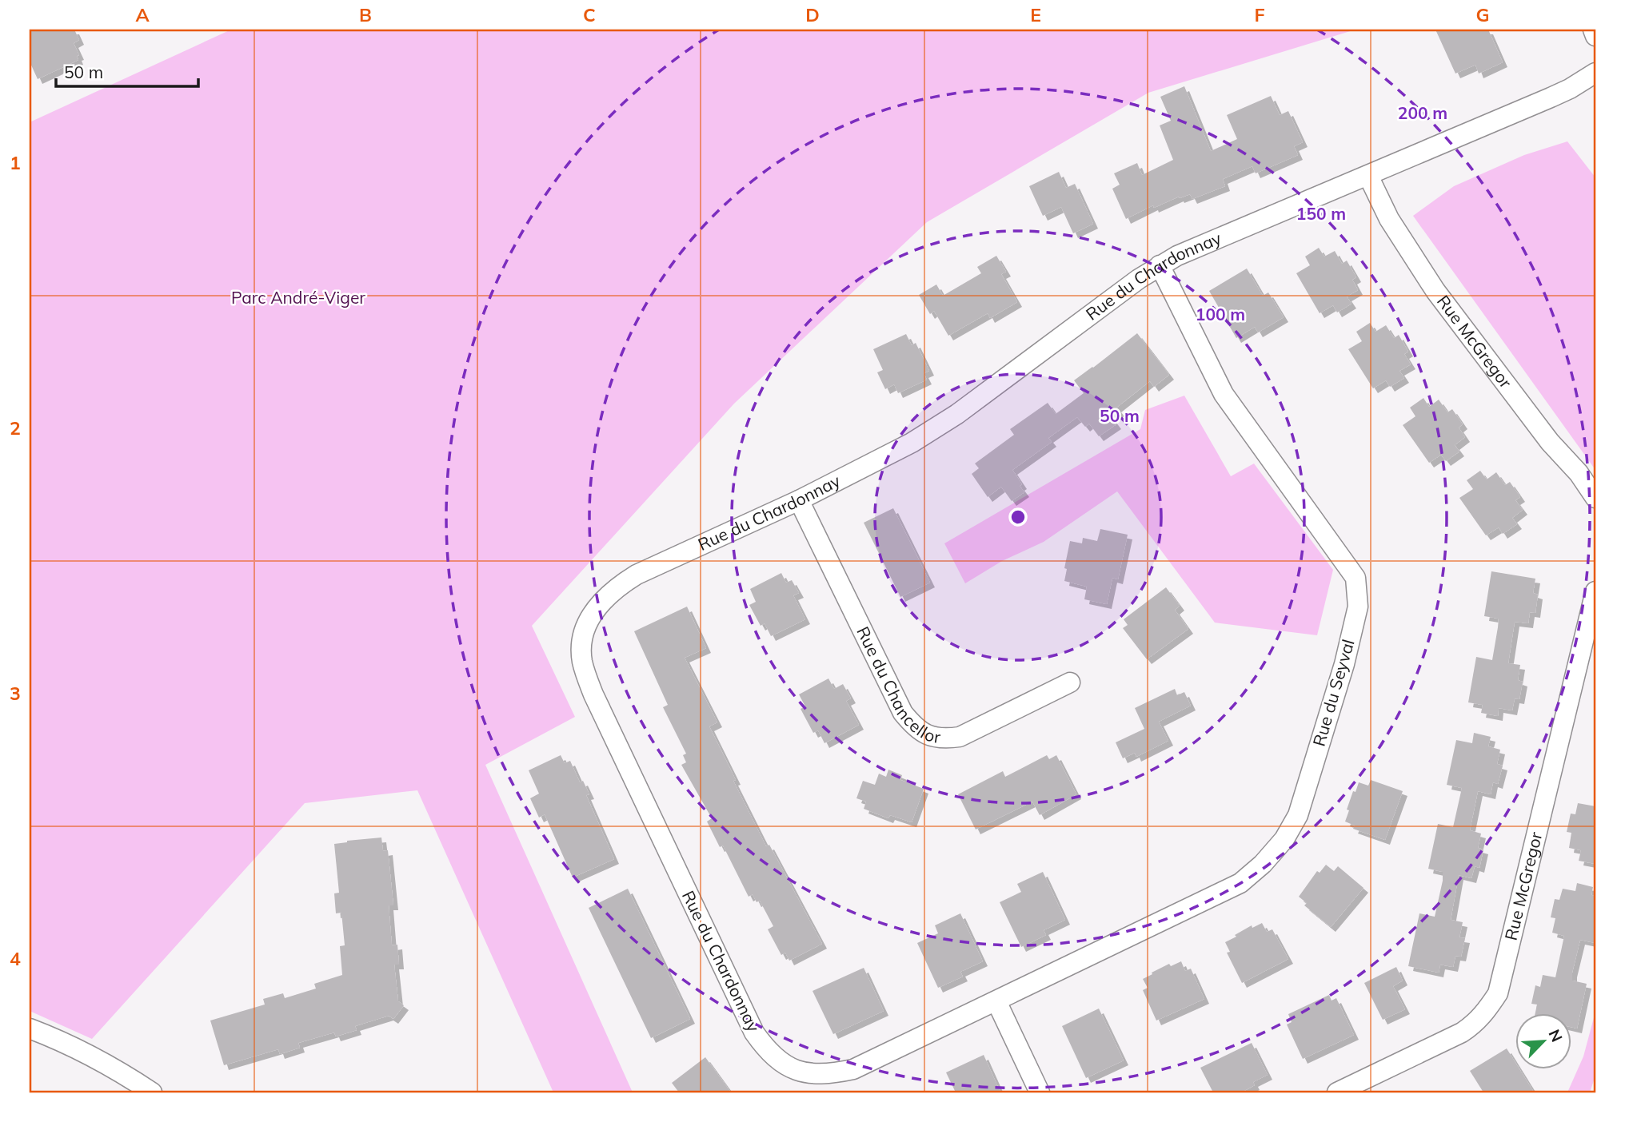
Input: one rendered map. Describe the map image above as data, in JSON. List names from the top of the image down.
{
  "streets": {
    "street": [
      "Rue du Chardonnay",
      "Rue McGregor",
      "Rue du Chancellor",
      "Rue du Seyval"
    ]
  },
  "crossings": [
    ["Rue du Chardonnay", "Rue McGregor"],
    ["Rue du Chardonnay", "Rue du Chancellor"],
    ["Rue du Chardonnay", "Rue du Seyval"]
  ],
  "parks": ["Parc André-Viger"],
  "scale_bar": "50 m",
  "north": "top right",
  "grid": {
    "columns": [
      "A",
      "B",
      "C",
      "D",
      "E",
      "F",
      "G"
    ],
    "rows": [
      "1",
      "2",
      "3",
      "4"
    ]
  },
  "rings": [
    "200 m",
    "150 m",
    "100 m",
    "50 m"
  ]
}
